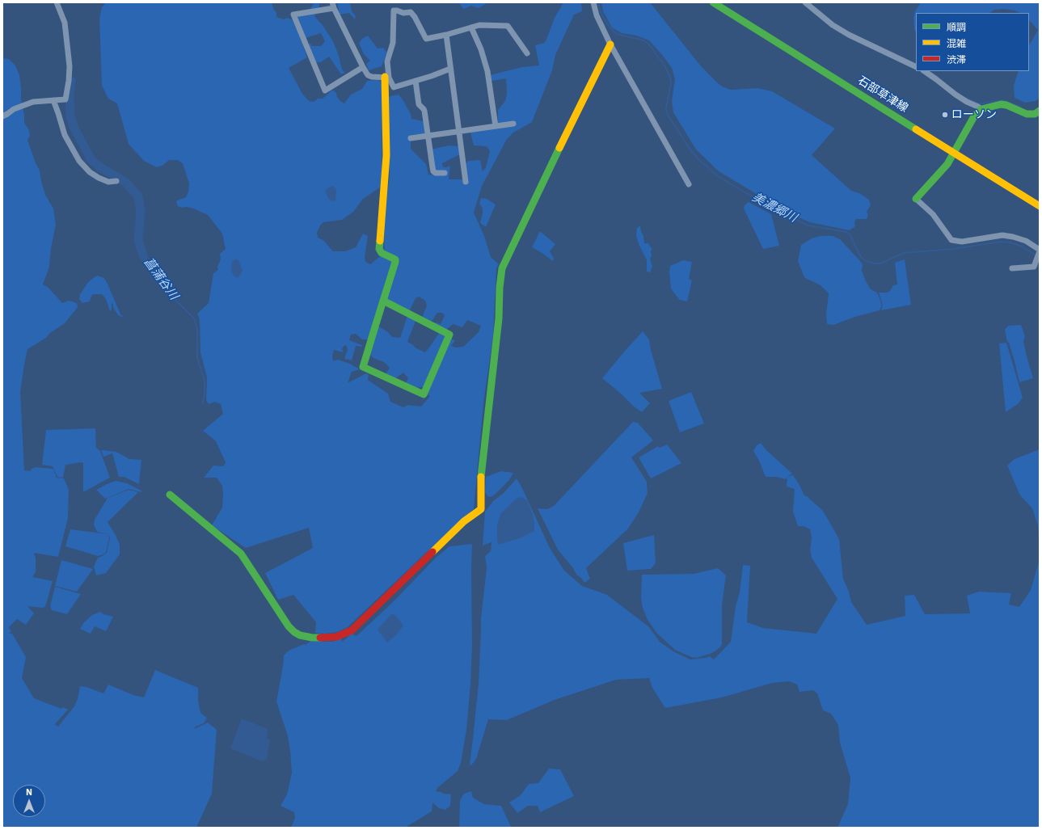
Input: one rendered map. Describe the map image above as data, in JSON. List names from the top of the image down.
{
  "streets": {
    "street": ["石部草津線"]
  },
  "water": ["美濃郷川", "菖蒲谷川"],
  "places": ["ローソン"],
  "legend": ["順調", "混雑", "渋滞"],
  "north": "top"
}
